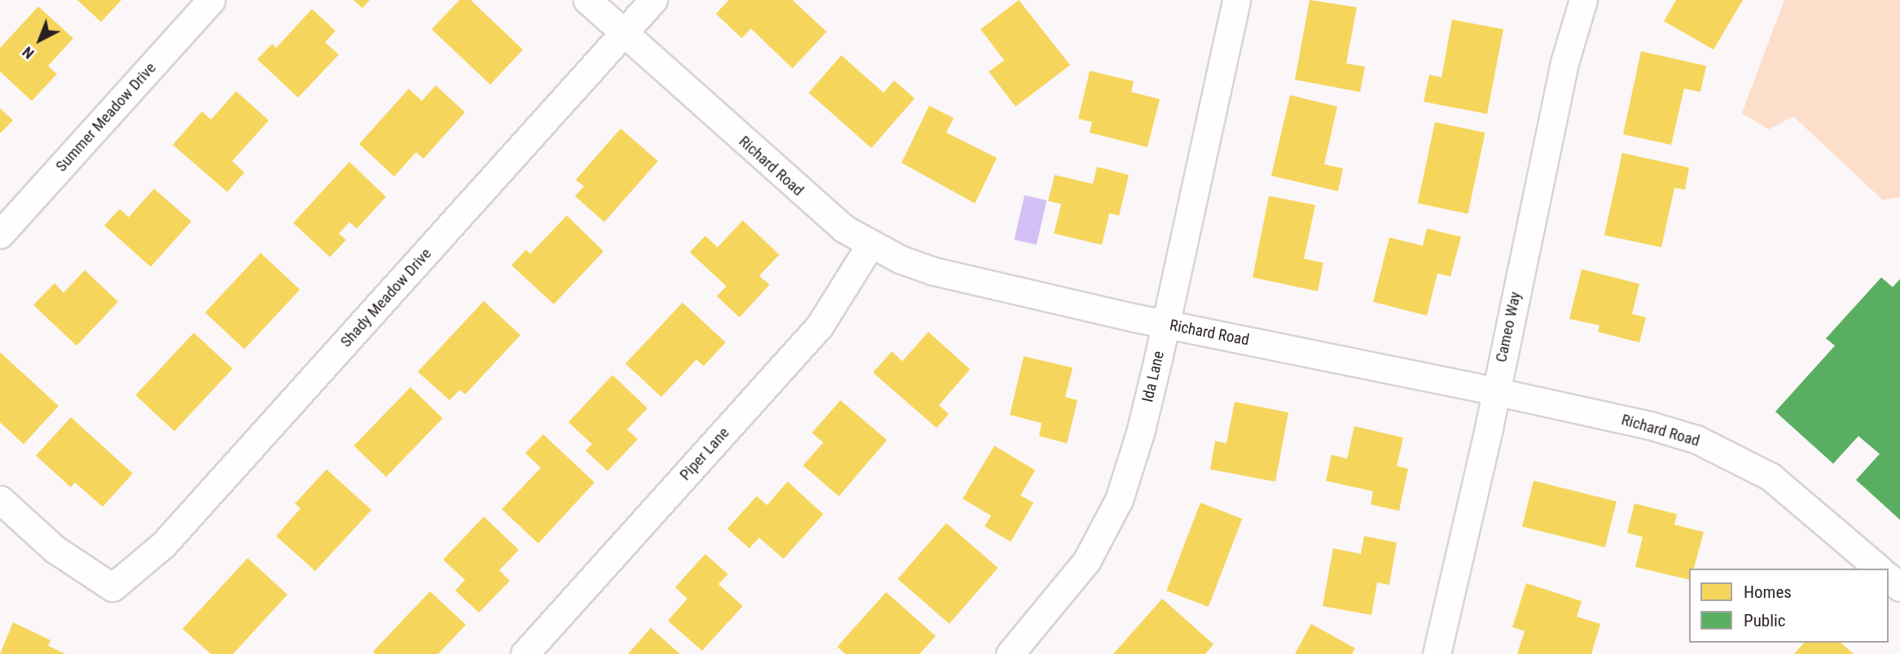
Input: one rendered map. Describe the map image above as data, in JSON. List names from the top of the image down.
{
  "streets": {
    "street": [
      "Summer Meadow Drive",
      "Richard Road",
      "Shady Meadow Drive",
      "Cameo Way",
      "Ida Lane",
      "Piper Lane"
    ]
  },
  "crossings": [
    ["Richard Road", "Shady Meadow Drive"],
    ["Richard Road", "Cameo Way"],
    ["Richard Road", "Ida Lane"],
    ["Richard Road", "Piper Lane"]
  ],
  "legend": ["Homes", "Public"],
  "north": "bottom left"
}
